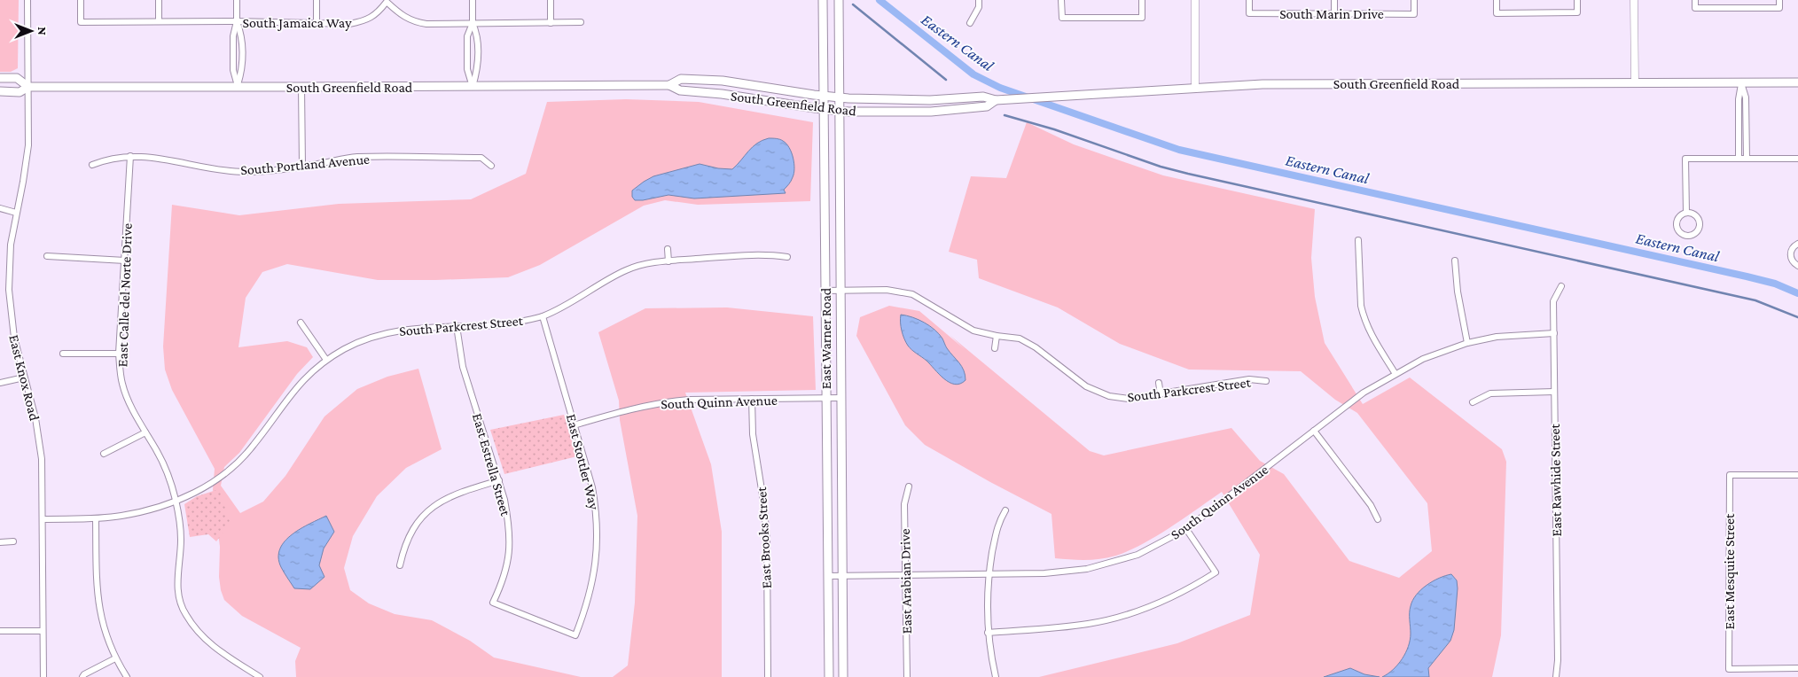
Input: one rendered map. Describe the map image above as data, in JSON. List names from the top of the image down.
{
  "streets": {
    "main road": ["South Greenfield Road", "East Warner Road"],
    "street": [
      "South Marin Drive",
      "South Jamaica Way",
      "South Portland Avenue",
      "East Calle del Norte Drive",
      "South Parkcrest Street",
      "East Knox Road",
      "South Quinn Avenue",
      "East Stottler Way",
      "East Estrella Street",
      "East Rawhide Street",
      "East Brooks Street",
      "East Mesquite Street",
      "East Arabian Drive"
    ]
  },
  "crossings": [
    ["South Greenfield Road", "East Warner Road"],
    ["South Greenfield Road", "East Knox Road"],
    ["South Portland Avenue", "East Calle del Norte Drive"],
    ["East Calle del Norte Drive", "South Parkcrest Street"],
    ["South Parkcrest Street", "East Warner Road"],
    ["South Parkcrest Street", "East Knox Road"],
    ["South Parkcrest Street", "East Stottler Way"],
    ["South Parkcrest Street", "East Estrella Street"],
    ["East Warner Road", "South Quinn Avenue"],
    ["South Quinn Avenue", "East Stottler Way"],
    ["South Quinn Avenue", "East Rawhide Street"],
    ["South Quinn Avenue", "East Brooks Street"],
    ["South Quinn Avenue", "East Arabian Drive"],
    ["East Stottler Way", "East Estrella Street"]
  ],
  "water": ["Eastern Canal"],
  "north": "right"
}
